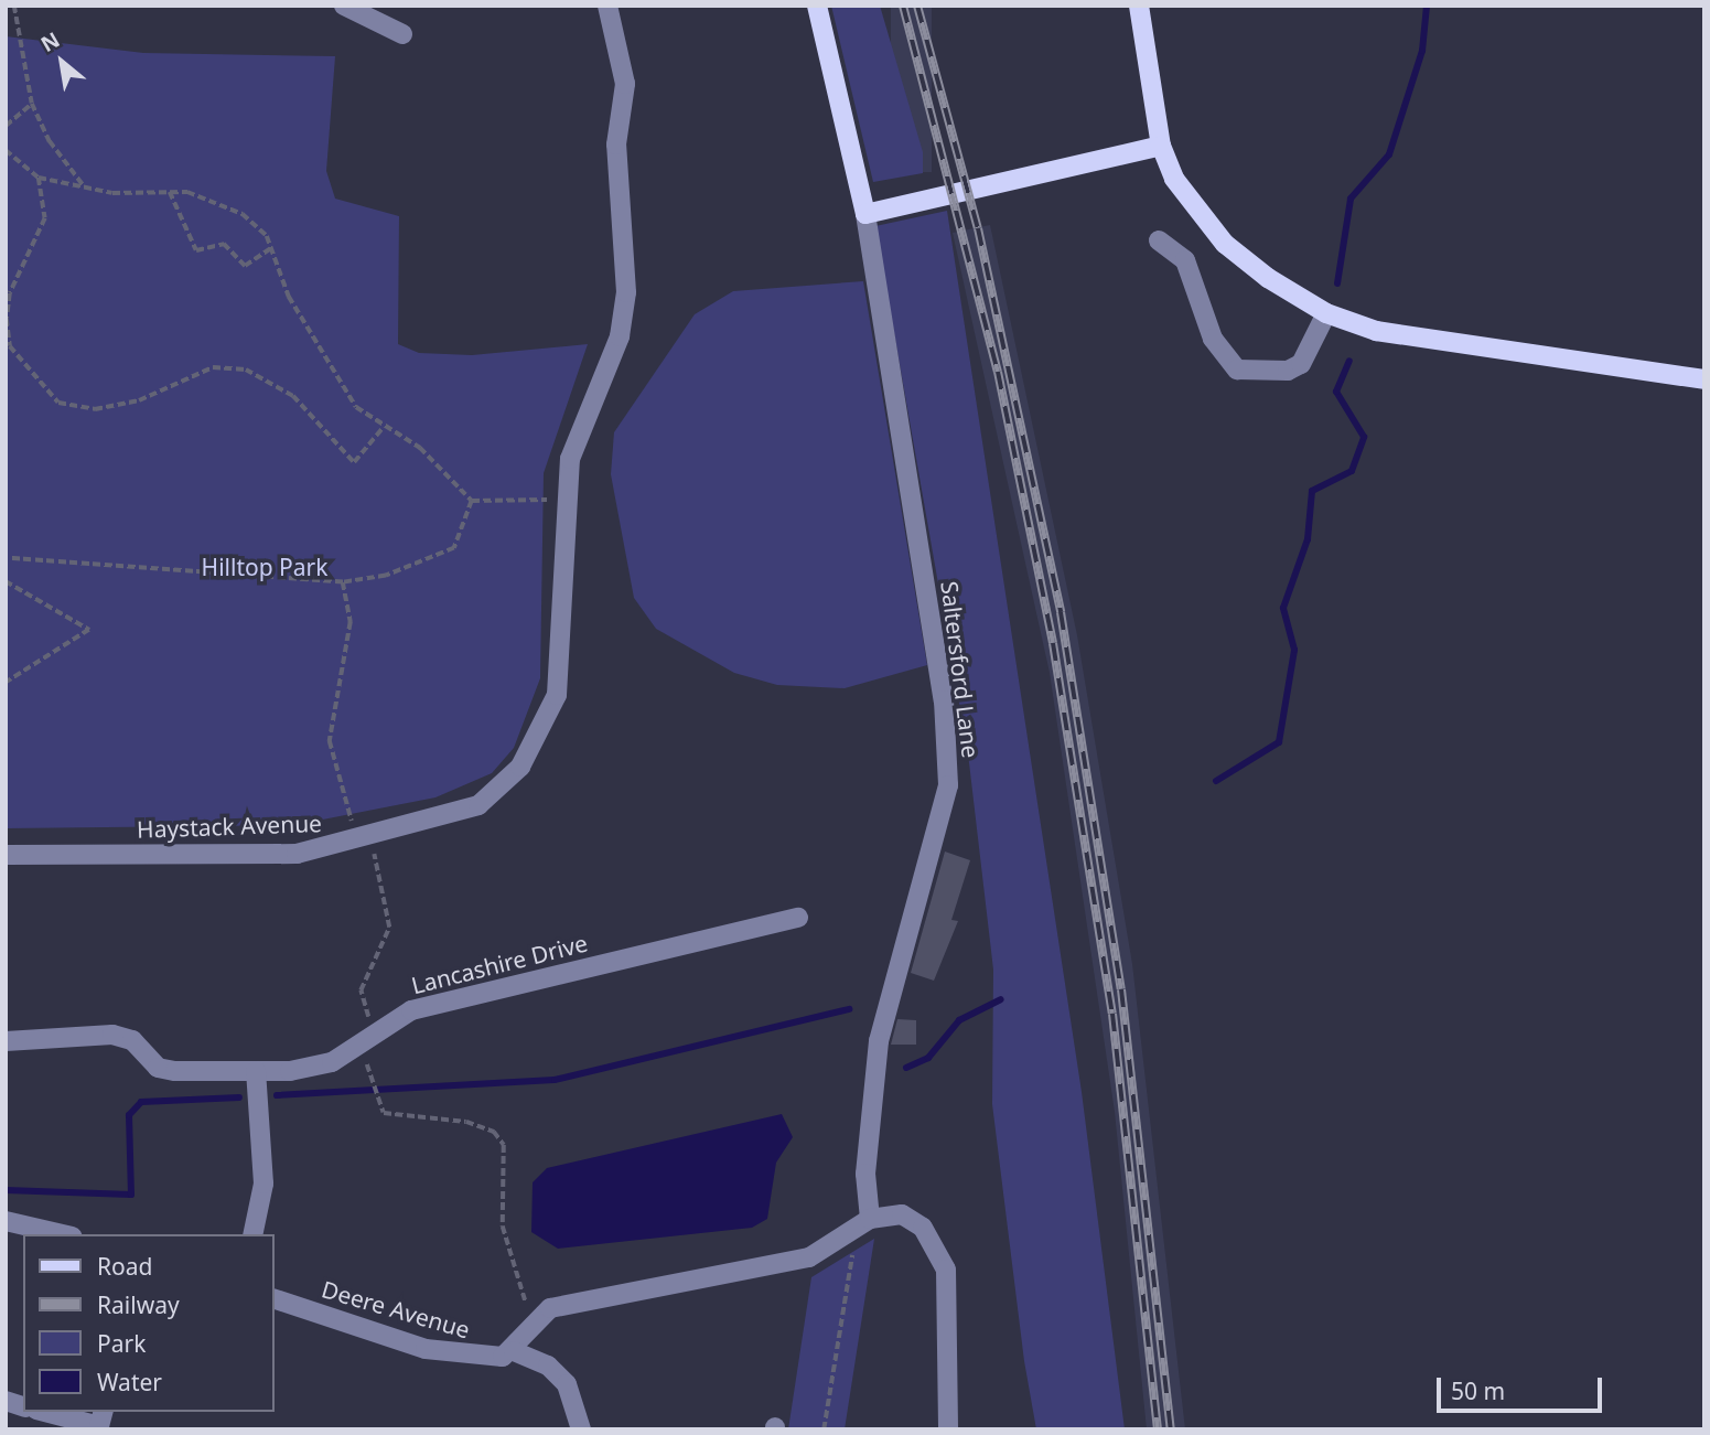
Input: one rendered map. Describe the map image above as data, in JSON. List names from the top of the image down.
{
  "streets": {
    "main road": ["Saltersford Lane"],
    "street": ["Haystack Avenue", "Lancashire Drive", "Deere Avenue"]
  },
  "parks": ["Hilltop Park"],
  "legend": [
    "Road",
    "Railway",
    "Park",
    "Water"
  ],
  "scale_bar": "50 m",
  "north": "top left"
}
